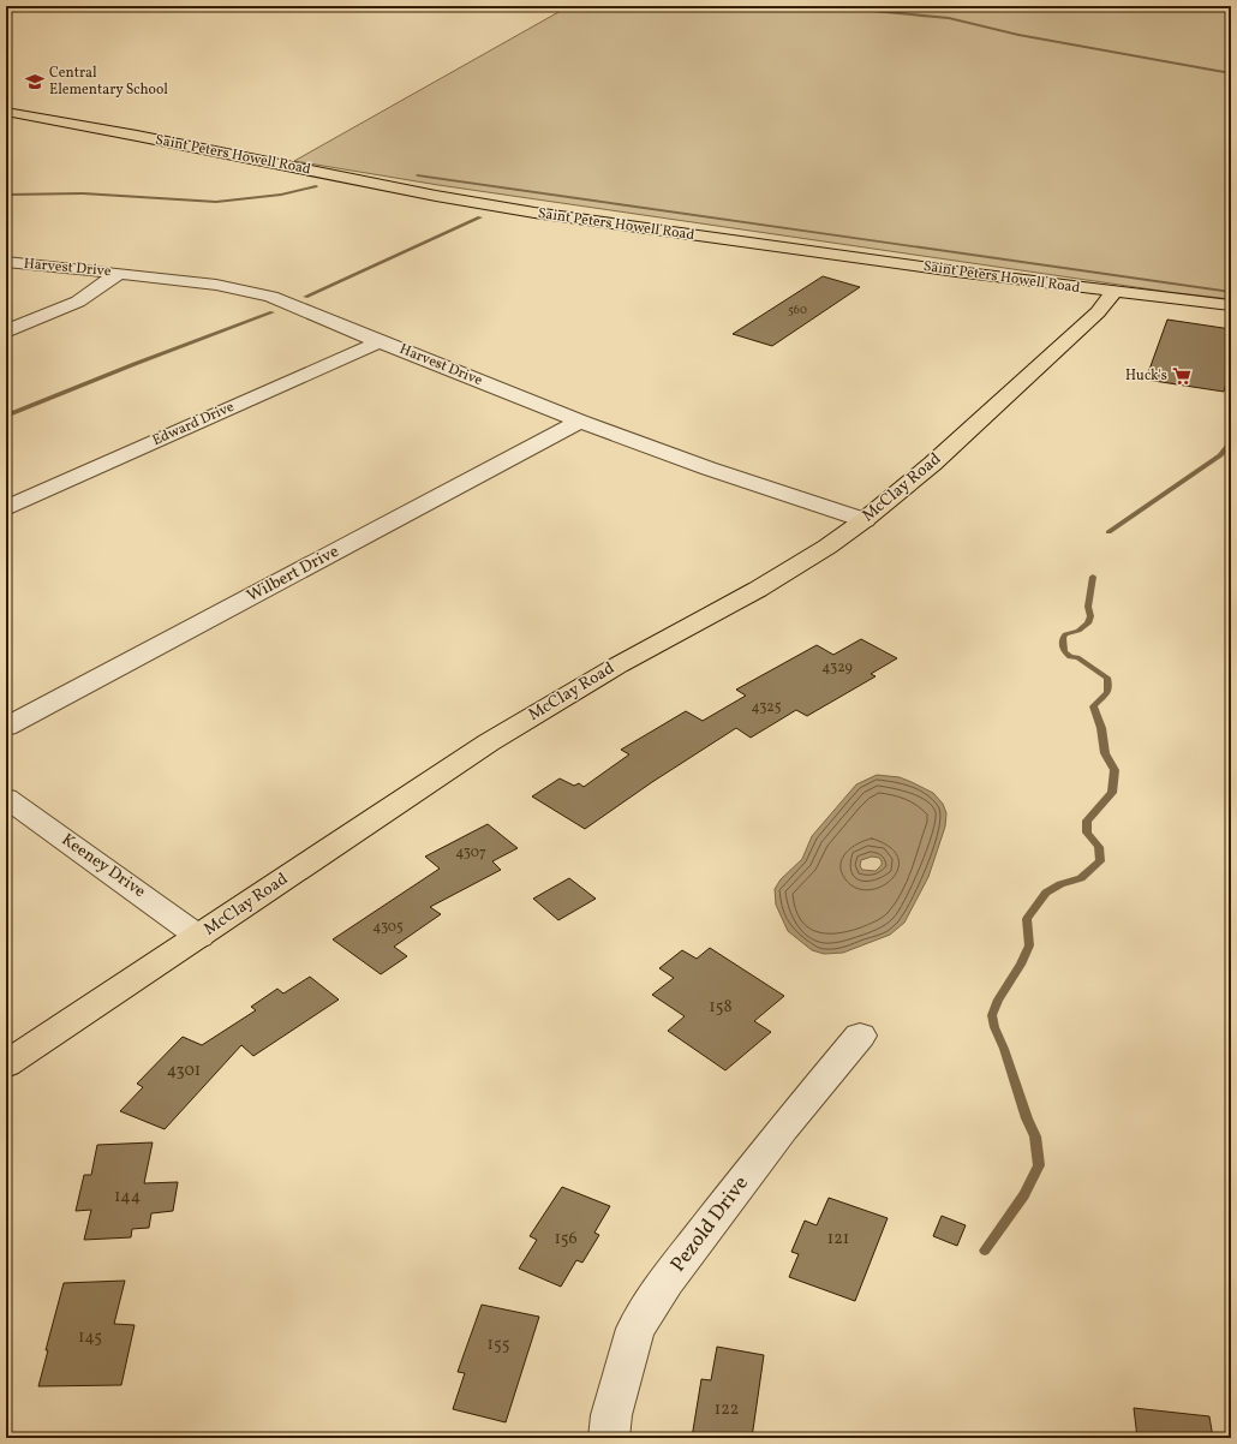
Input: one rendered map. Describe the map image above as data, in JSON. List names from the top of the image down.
{
  "streets": {
    "main road": ["Saint Peters Howell Road", "McClay Road"],
    "street": [
      "Harvest Drive",
      "Edward Drive",
      "Wilbert Drive",
      "Keeney Drive",
      "Pezold Drive"
    ]
  },
  "crossings": [
    ["Saint Peters Howell Road", "McClay Road"],
    ["Harvest Drive", "Edward Drive"],
    ["Harvest Drive", "McClay Road"],
    ["Harvest Drive", "Wilbert Drive"],
    ["McClay Road", "Keeney Drive"]
  ],
  "places": {
    "school or university": ["Central Elementary School"],
    "supermarket": ["Huck's"]
  },
  "house_numbers": [
    "560",
    "4329",
    "4325",
    "4307",
    "4305",
    "158",
    "4301",
    "144",
    "156",
    "121",
    "145",
    "155",
    "122"
  ]
}
